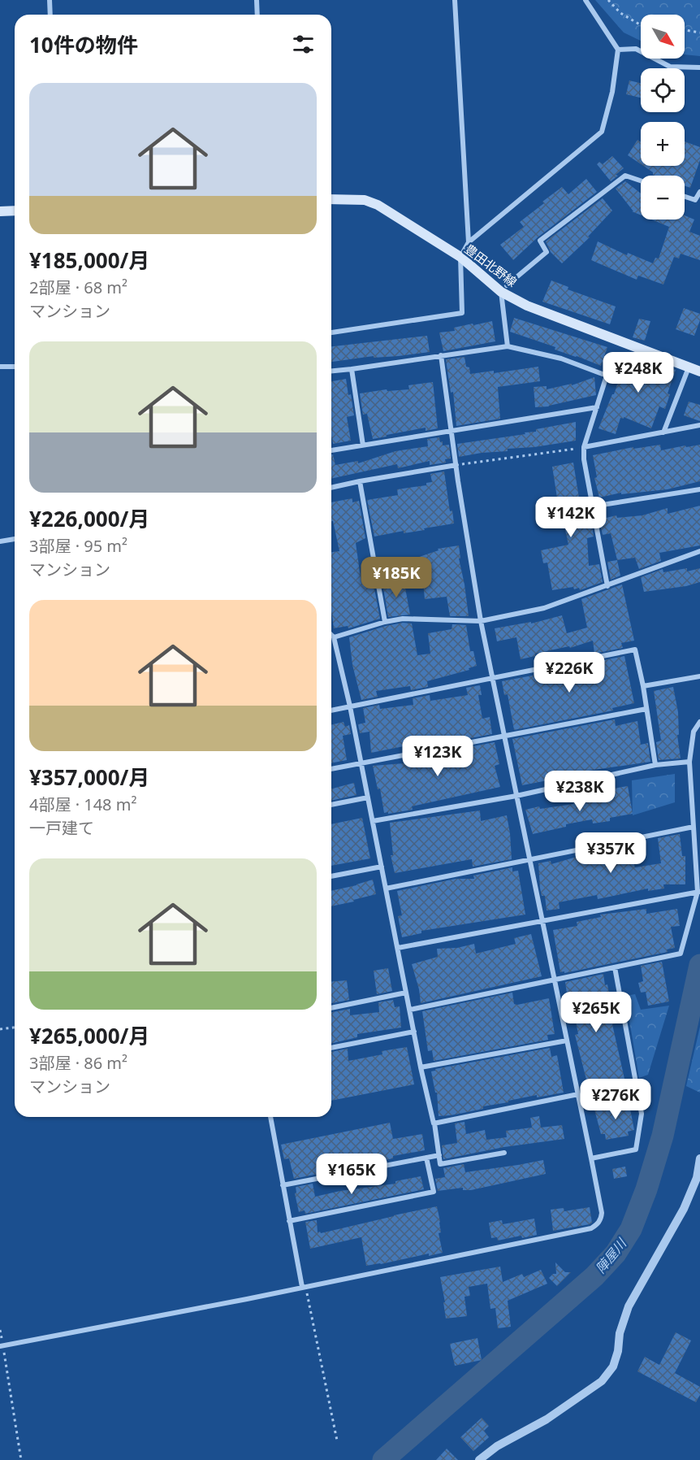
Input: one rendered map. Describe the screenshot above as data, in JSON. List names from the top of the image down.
{
  "streets": {
    "main road": ["豊田北野線"]
  },
  "water": ["陣屋川"],
  "north": "bottom right",
  "page": {
    "map_buttons": ["+", "−"],
    "heading": "10件の物件",
    "list": [
      {
        "name": "¥185,000/月",
        "note": "2部屋 · 68 m² · マンション"
      },
      {
        "name": "¥226,000/月",
        "note": "3部屋 · 95 m² · マンション"
      },
      {
        "name": "¥357,000/月",
        "note": "4部屋 · 148 m² · 一戸建て"
      },
      {
        "name": "¥265,000/月",
        "note": "3部屋 · 86 m² · マンション"
      }
    ],
    "price": [
      "¥248K",
      "¥142K",
      "¥185K",
      "¥226K",
      "¥123K",
      "¥238K",
      "¥357K",
      "¥265K",
      "¥276K",
      "¥165K"
    ]
  }
}
